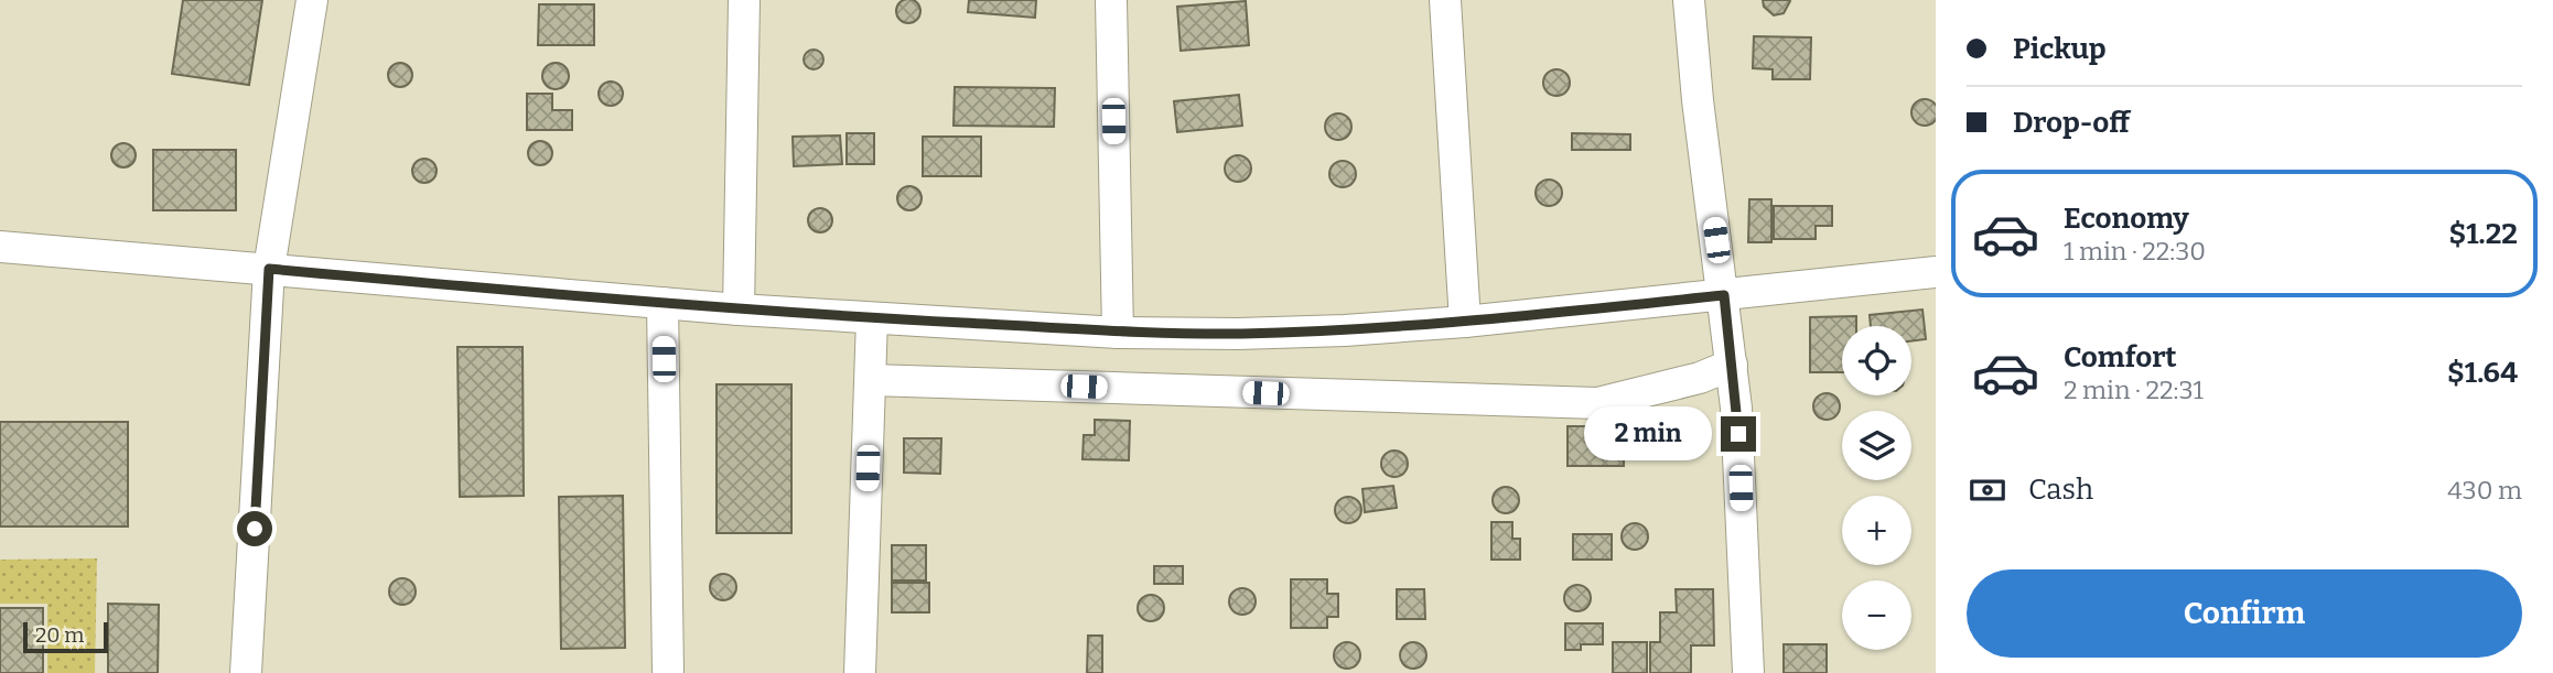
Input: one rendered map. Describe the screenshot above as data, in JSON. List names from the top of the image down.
{
  "scale_bar": "20 m",
  "page": {
    "banner": ["Pickup", "Drop-off"],
    "list": [
      {
        "name": "Economy",
        "note": "1 min · 22:30",
        "value": "$1.22"
      },
      {
        "name": "Comfort",
        "note": "2 min · 22:31",
        "value": "$1.64"
      }
    ],
    "map_buttons": ["+", "−"],
    "bubble": "2 min",
    "pay": ["Cash", "430 m"],
    "buttons": "Confirm",
    "scale": "20 m"
  }
}
